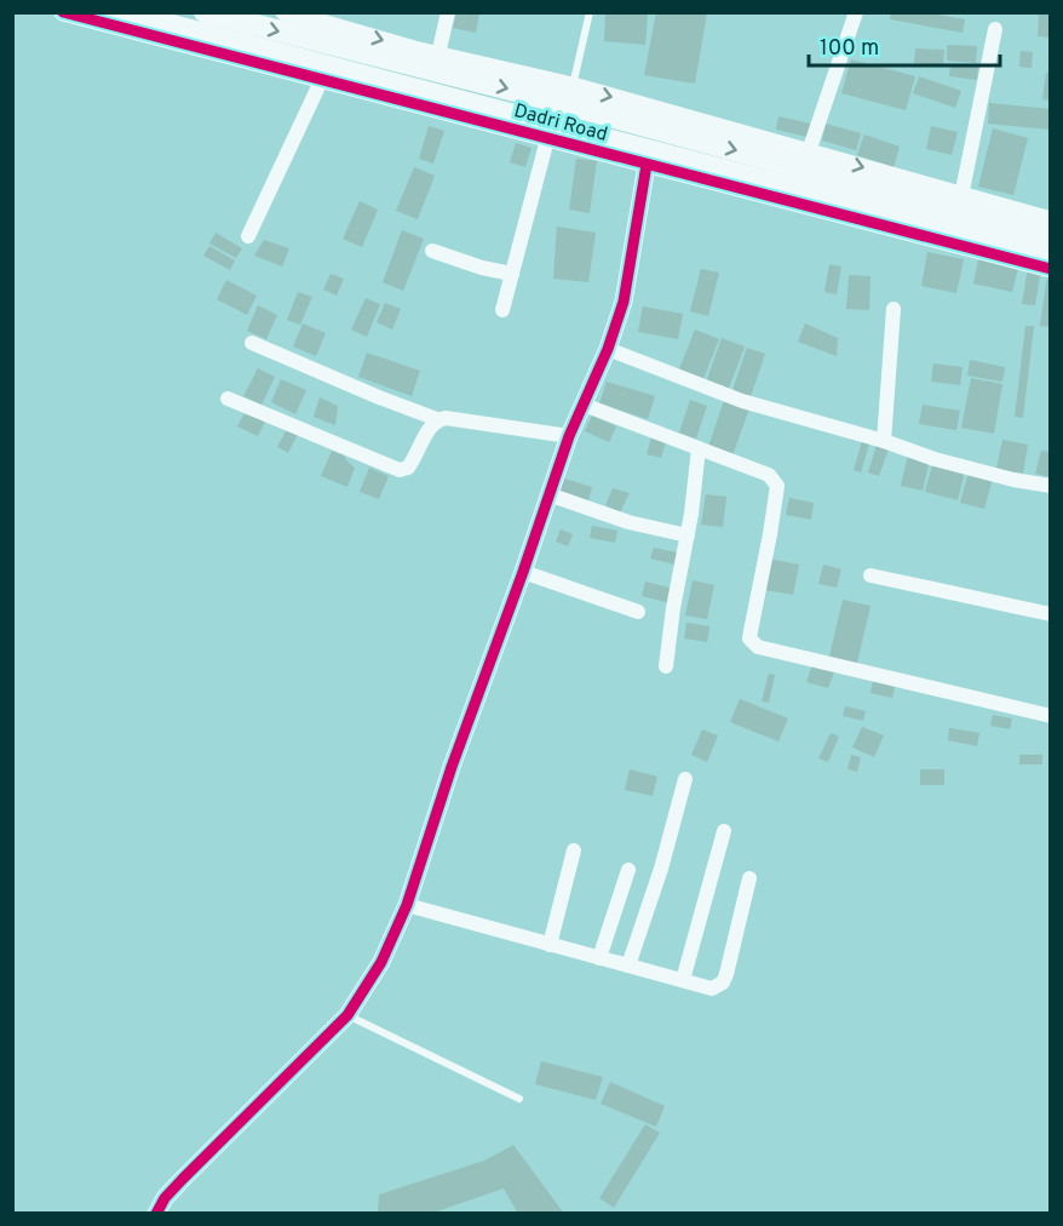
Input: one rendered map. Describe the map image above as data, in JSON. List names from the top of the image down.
{
  "streets": {
    "street": ["Dadri Road"]
  },
  "scale_bar": "100 m"
}
